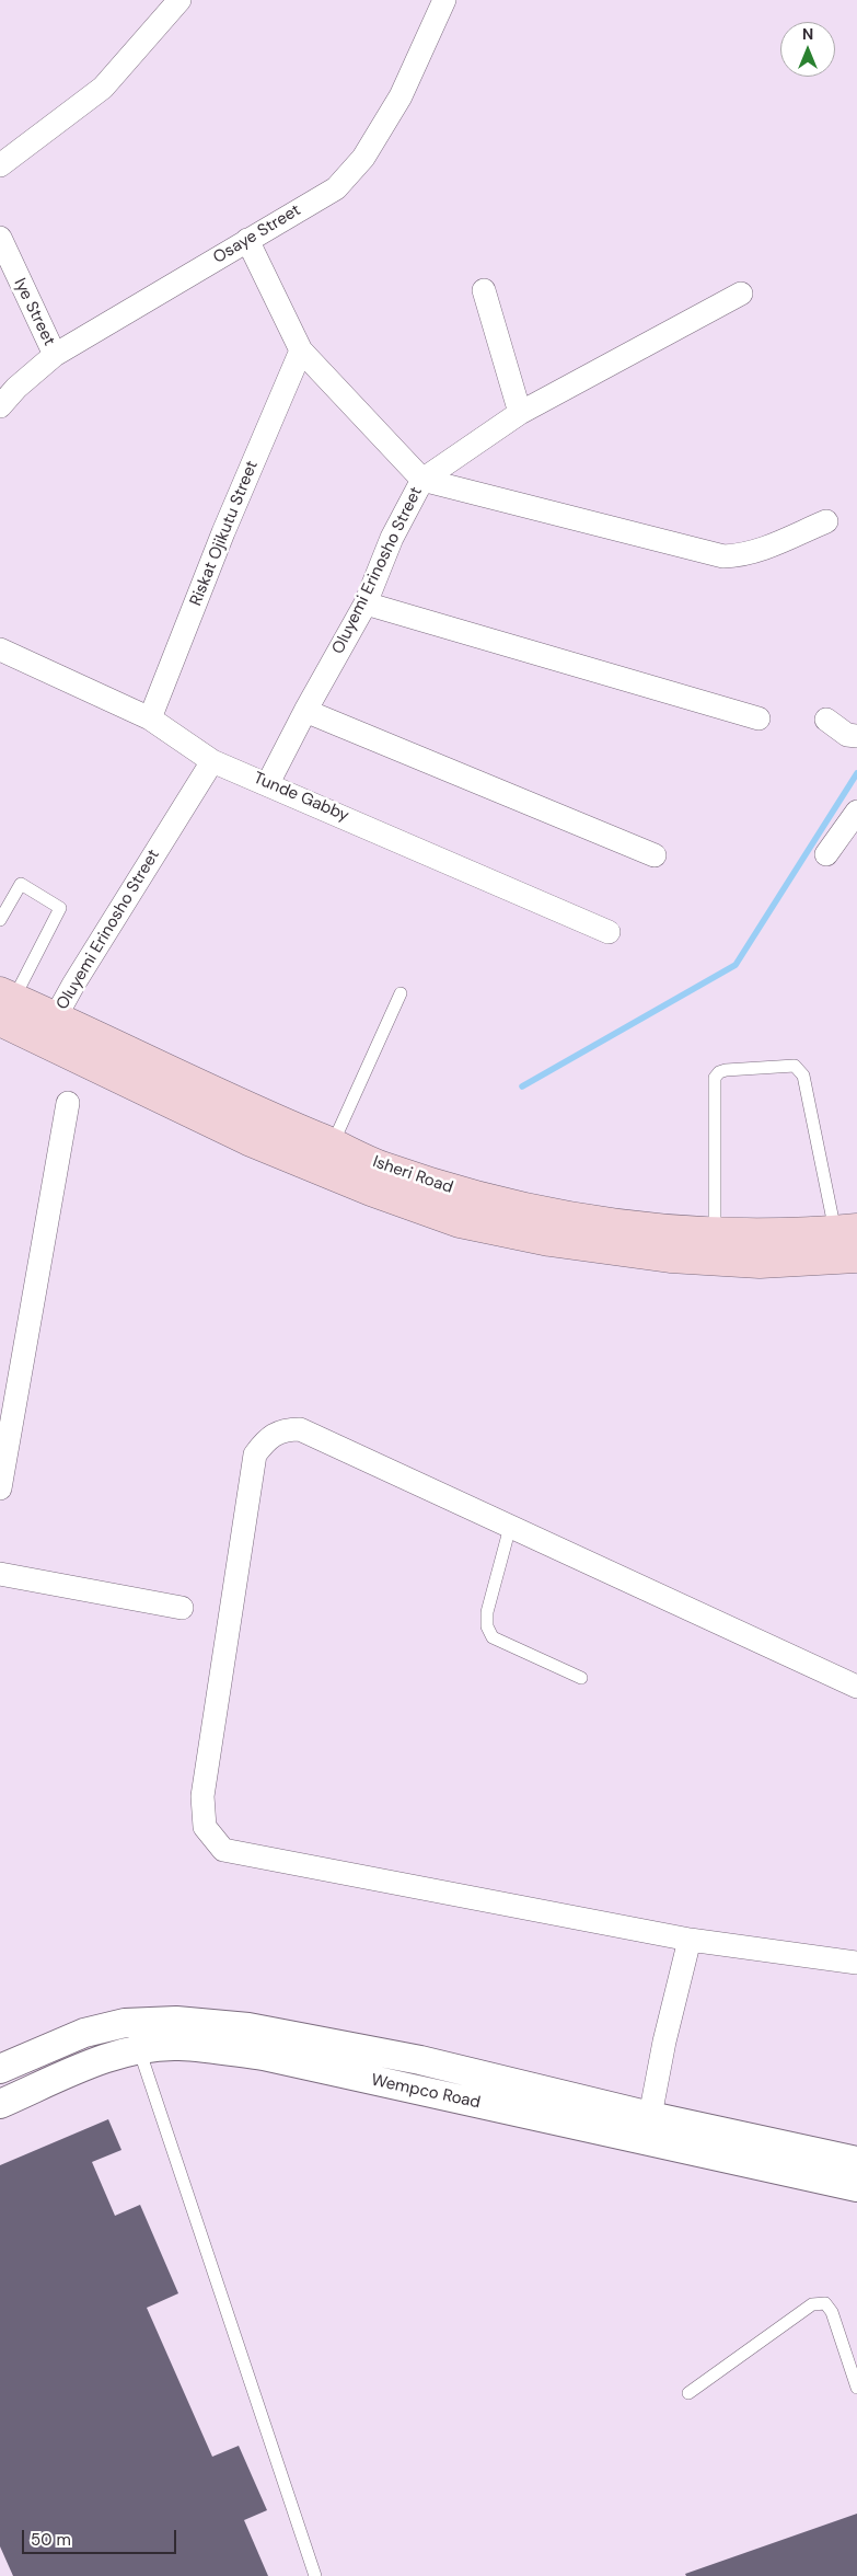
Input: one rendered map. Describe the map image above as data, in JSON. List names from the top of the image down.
{
  "streets": {
    "main road": ["Isheri Road"],
    "street": [
      "Osaye Street",
      "Iye Street",
      "Riskat Ojikutu Street",
      "Oluyemi Erinosho Street",
      "Tunde Gabby",
      "Wempco Road"
    ]
  },
  "crossings": [
    ["Osaye Street", "Iye Street"],
    ["Riskat Ojikutu Street", "Tunde Gabby"],
    ["Oluyemi Erinosho Street", "Tunde Gabby"],
    ["Oluyemi Erinosho Street", "Isheri Road"]
  ],
  "scale_bar": "50 m",
  "north": "top"
}
